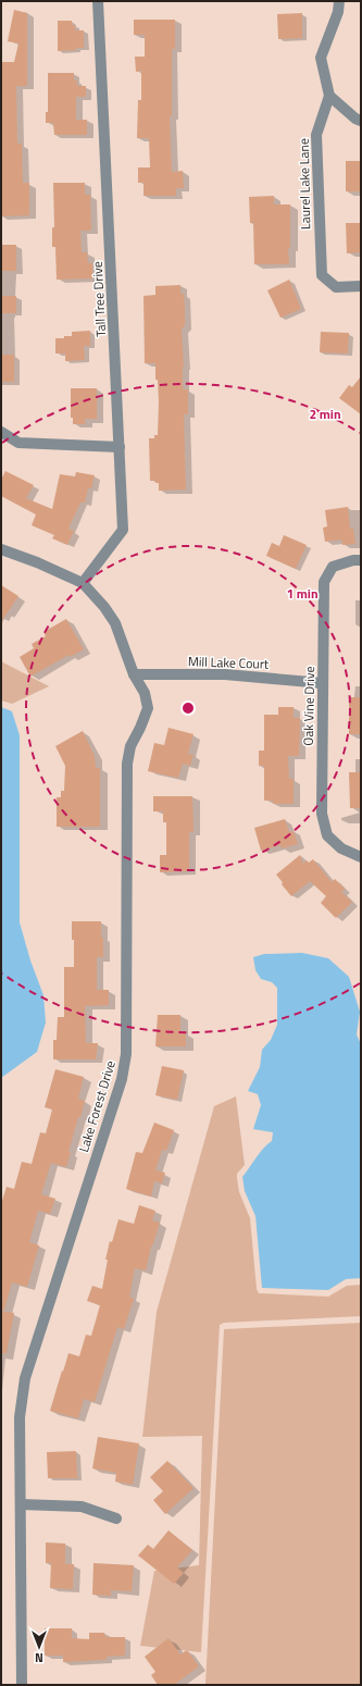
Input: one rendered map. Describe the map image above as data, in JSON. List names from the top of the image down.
{
  "streets": {
    "street": [
      "Laurel Lake Lane",
      "Tall Tree Drive",
      "Mill Lake Court",
      "Oak Vine Drive",
      "Lake Forest Drive"
    ]
  },
  "crossings": [
    ["Tall Tree Drive", "Lake Forest Drive"],
    ["Mill Lake Court", "Oak Vine Drive"],
    ["Mill Lake Court", "Lake Forest Drive"]
  ],
  "north": "bottom",
  "rings": ["2 min", "1 min"]
}
